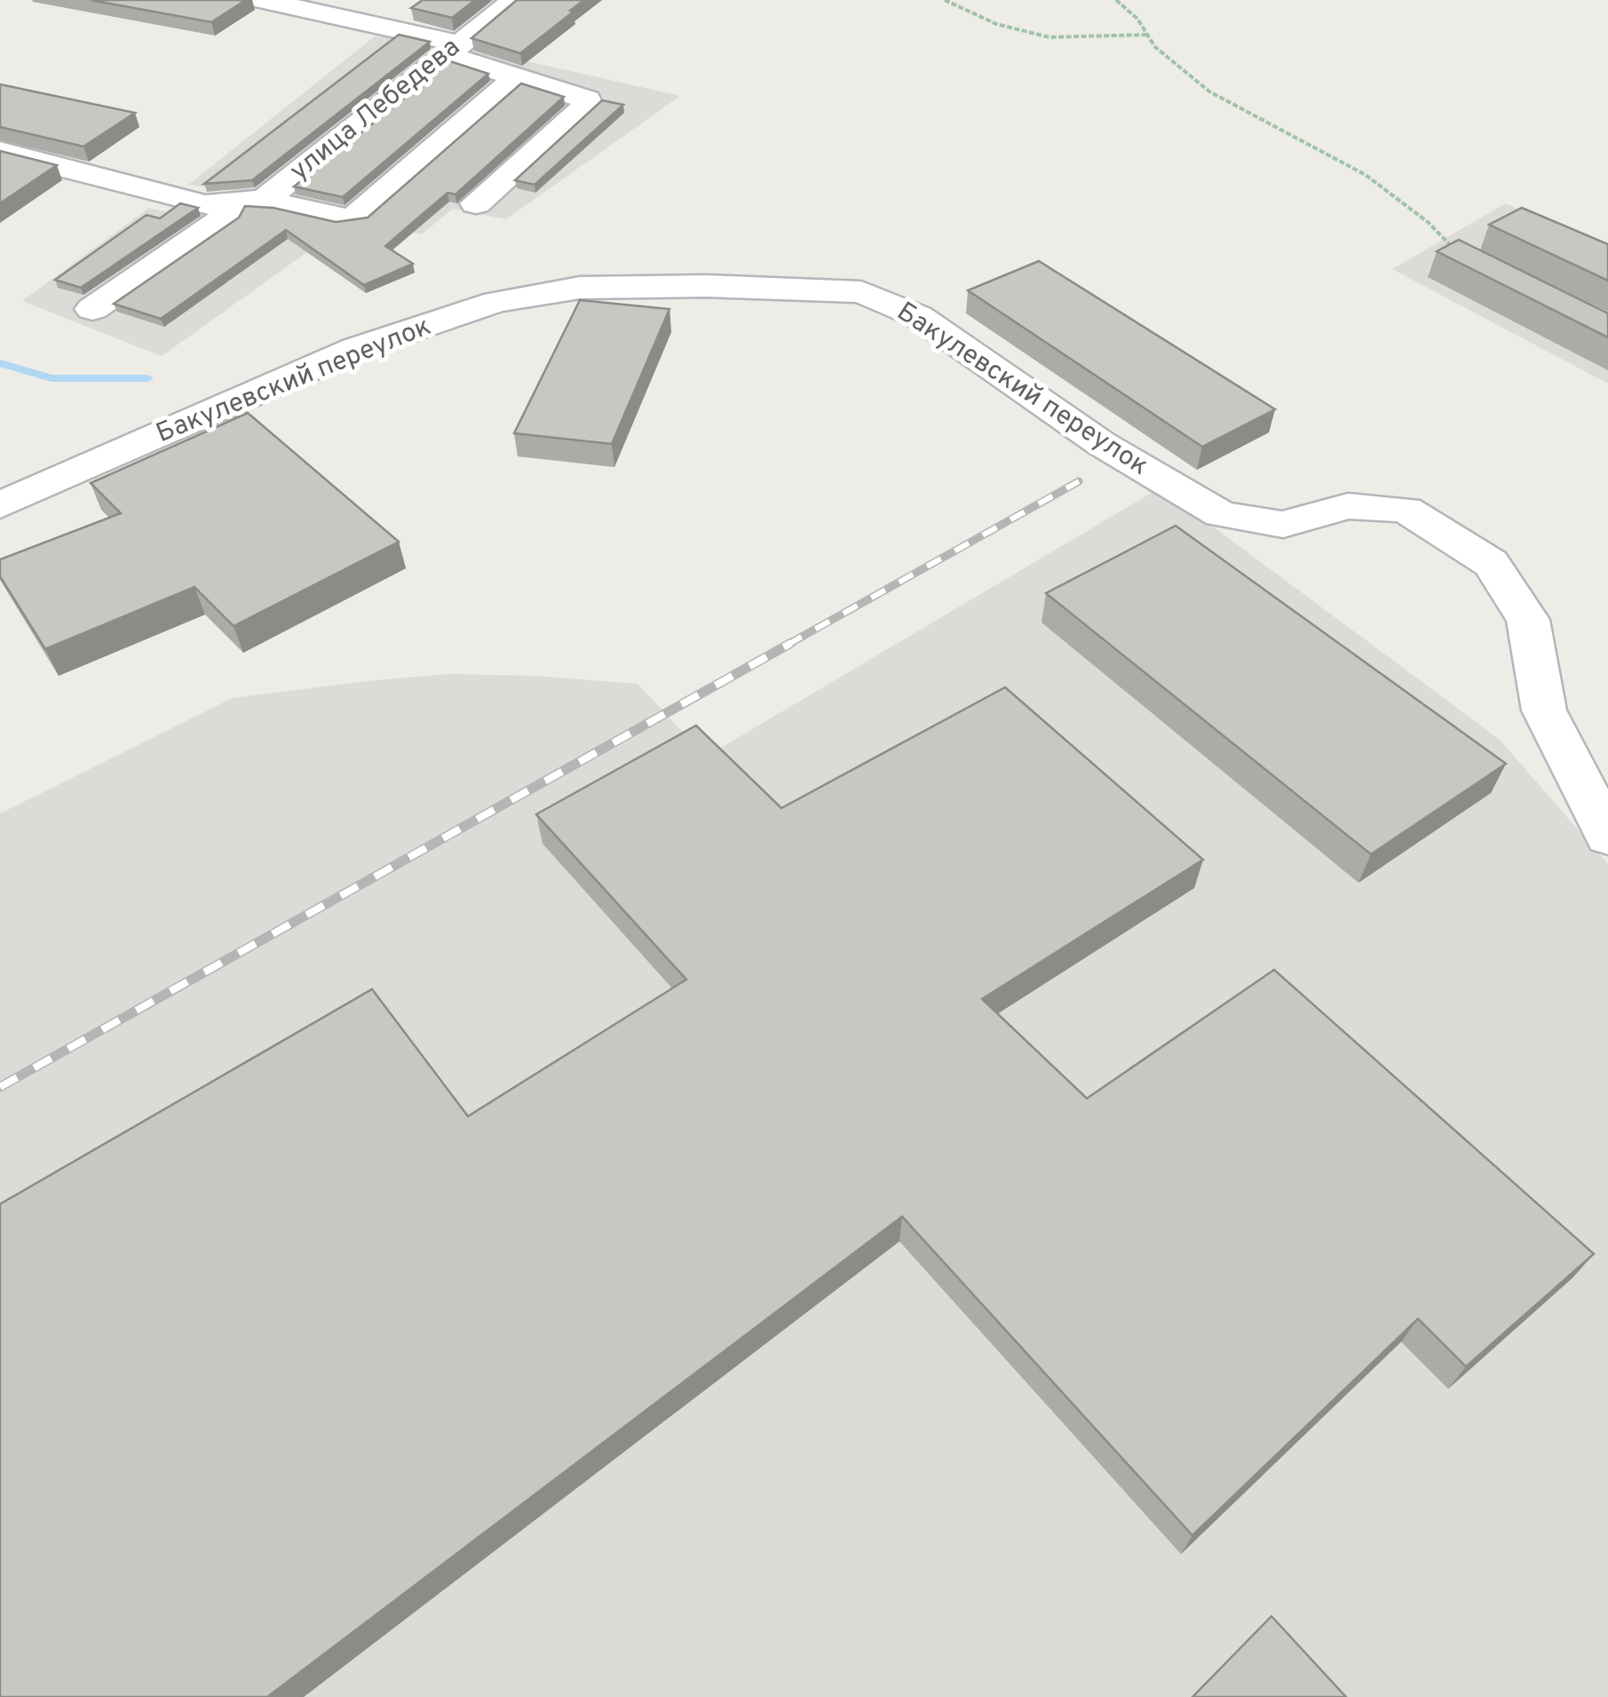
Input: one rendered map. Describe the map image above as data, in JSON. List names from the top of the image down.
{
  "streets": {
    "street": ["улица Лебедева", "Бакулевский переулок"]
  }
}
